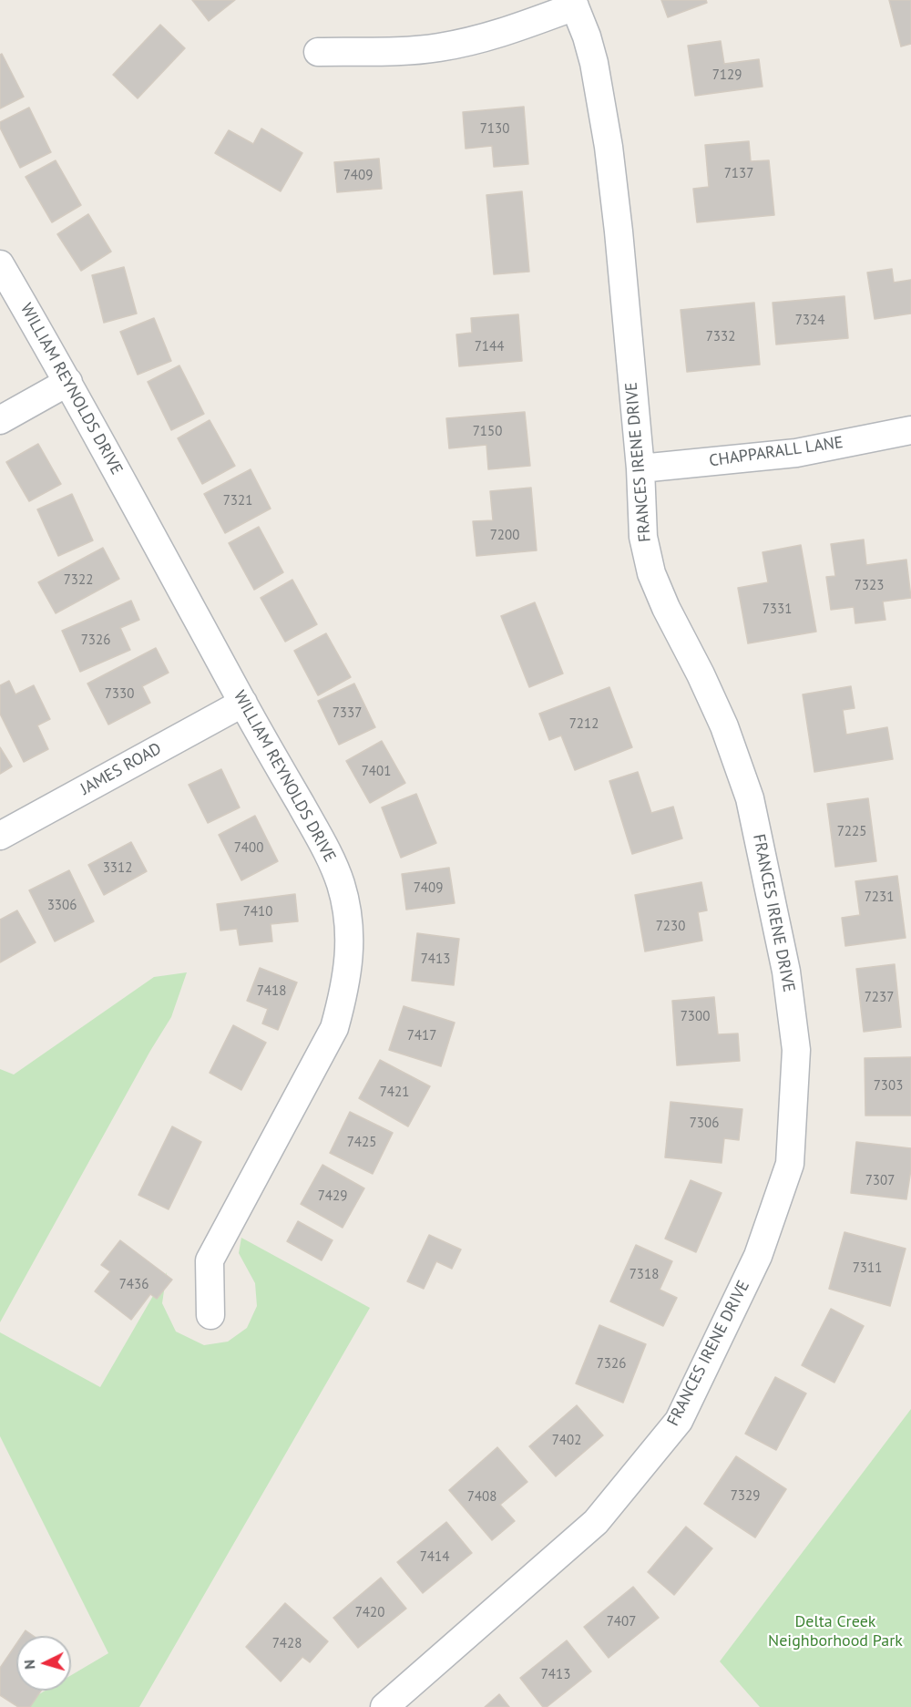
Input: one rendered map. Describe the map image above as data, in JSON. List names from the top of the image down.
{
  "streets": {
    "street": [
      "WILLIAM REYNOLDS DRIVE",
      "CHAPPARALL LANE",
      "FRANCES IRENE DRIVE",
      "JAMES ROAD"
    ]
  },
  "crossings": [
    ["WILLIAM REYNOLDS DRIVE", "JAMES ROAD"],
    ["CHAPPARALL LANE", "FRANCES IRENE DRIVE"]
  ],
  "parks": ["Delta Creek Neighborhood Park"],
  "house_numbers": [
    "7129",
    "7130",
    "7137",
    "7409",
    "7324",
    "7332",
    "7144",
    "7150",
    "7321",
    "7200",
    "7322",
    "7323",
    "7331",
    "7326",
    "7330",
    "7337",
    "7212",
    "7401",
    "7225",
    "7400",
    "3312",
    "7409",
    "7231",
    "3306",
    "7410",
    "7230",
    "7413",
    "7418",
    "7237",
    "7300",
    "7417",
    "7303",
    "7421",
    "7306",
    "7425",
    "7307",
    "7429",
    "7311",
    "7318",
    "7436",
    "7326",
    "7402",
    "7329",
    "7408",
    "7414",
    "7420",
    "7407",
    "7428",
    "7413"
  ],
  "north": "left"
}
